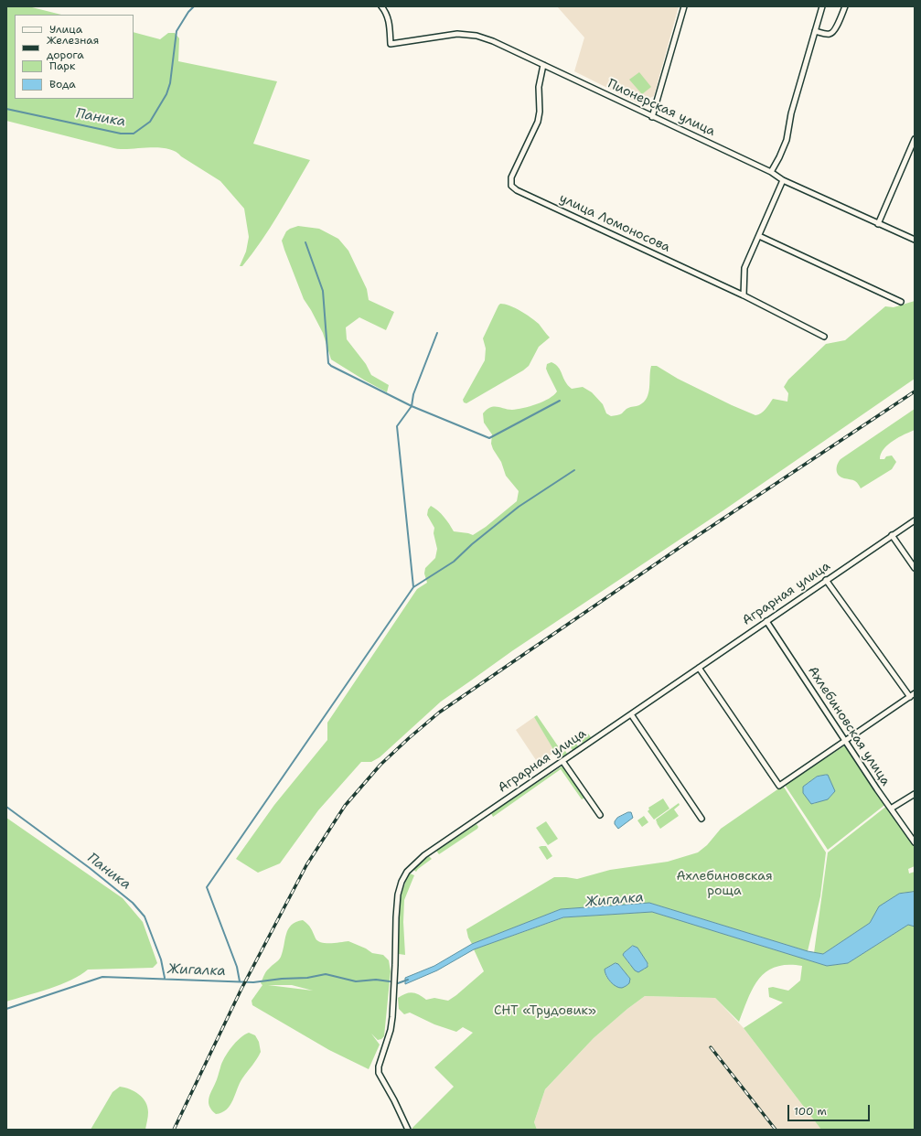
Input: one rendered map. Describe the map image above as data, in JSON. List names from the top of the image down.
{
  "streets": {
    "street": [
      "Пионерская улица",
      "улица Ломоносова",
      "Аграрная улица",
      "Ахлебиновская улица"
    ]
  },
  "crossings": [
    ["Пионерская улица", "улица Ломоносова"],
    ["Аграрная улица", "Ахлебиновская улица"]
  ],
  "water": ["Паника", "Жигалка"],
  "parks": ["Ахлебиновская роща", "СНТ «Трудовик»"],
  "legend": [
    "Улица",
    "Железная дорога",
    "Парк",
    "Вода"
  ],
  "scale_bar": "100 m"
}
